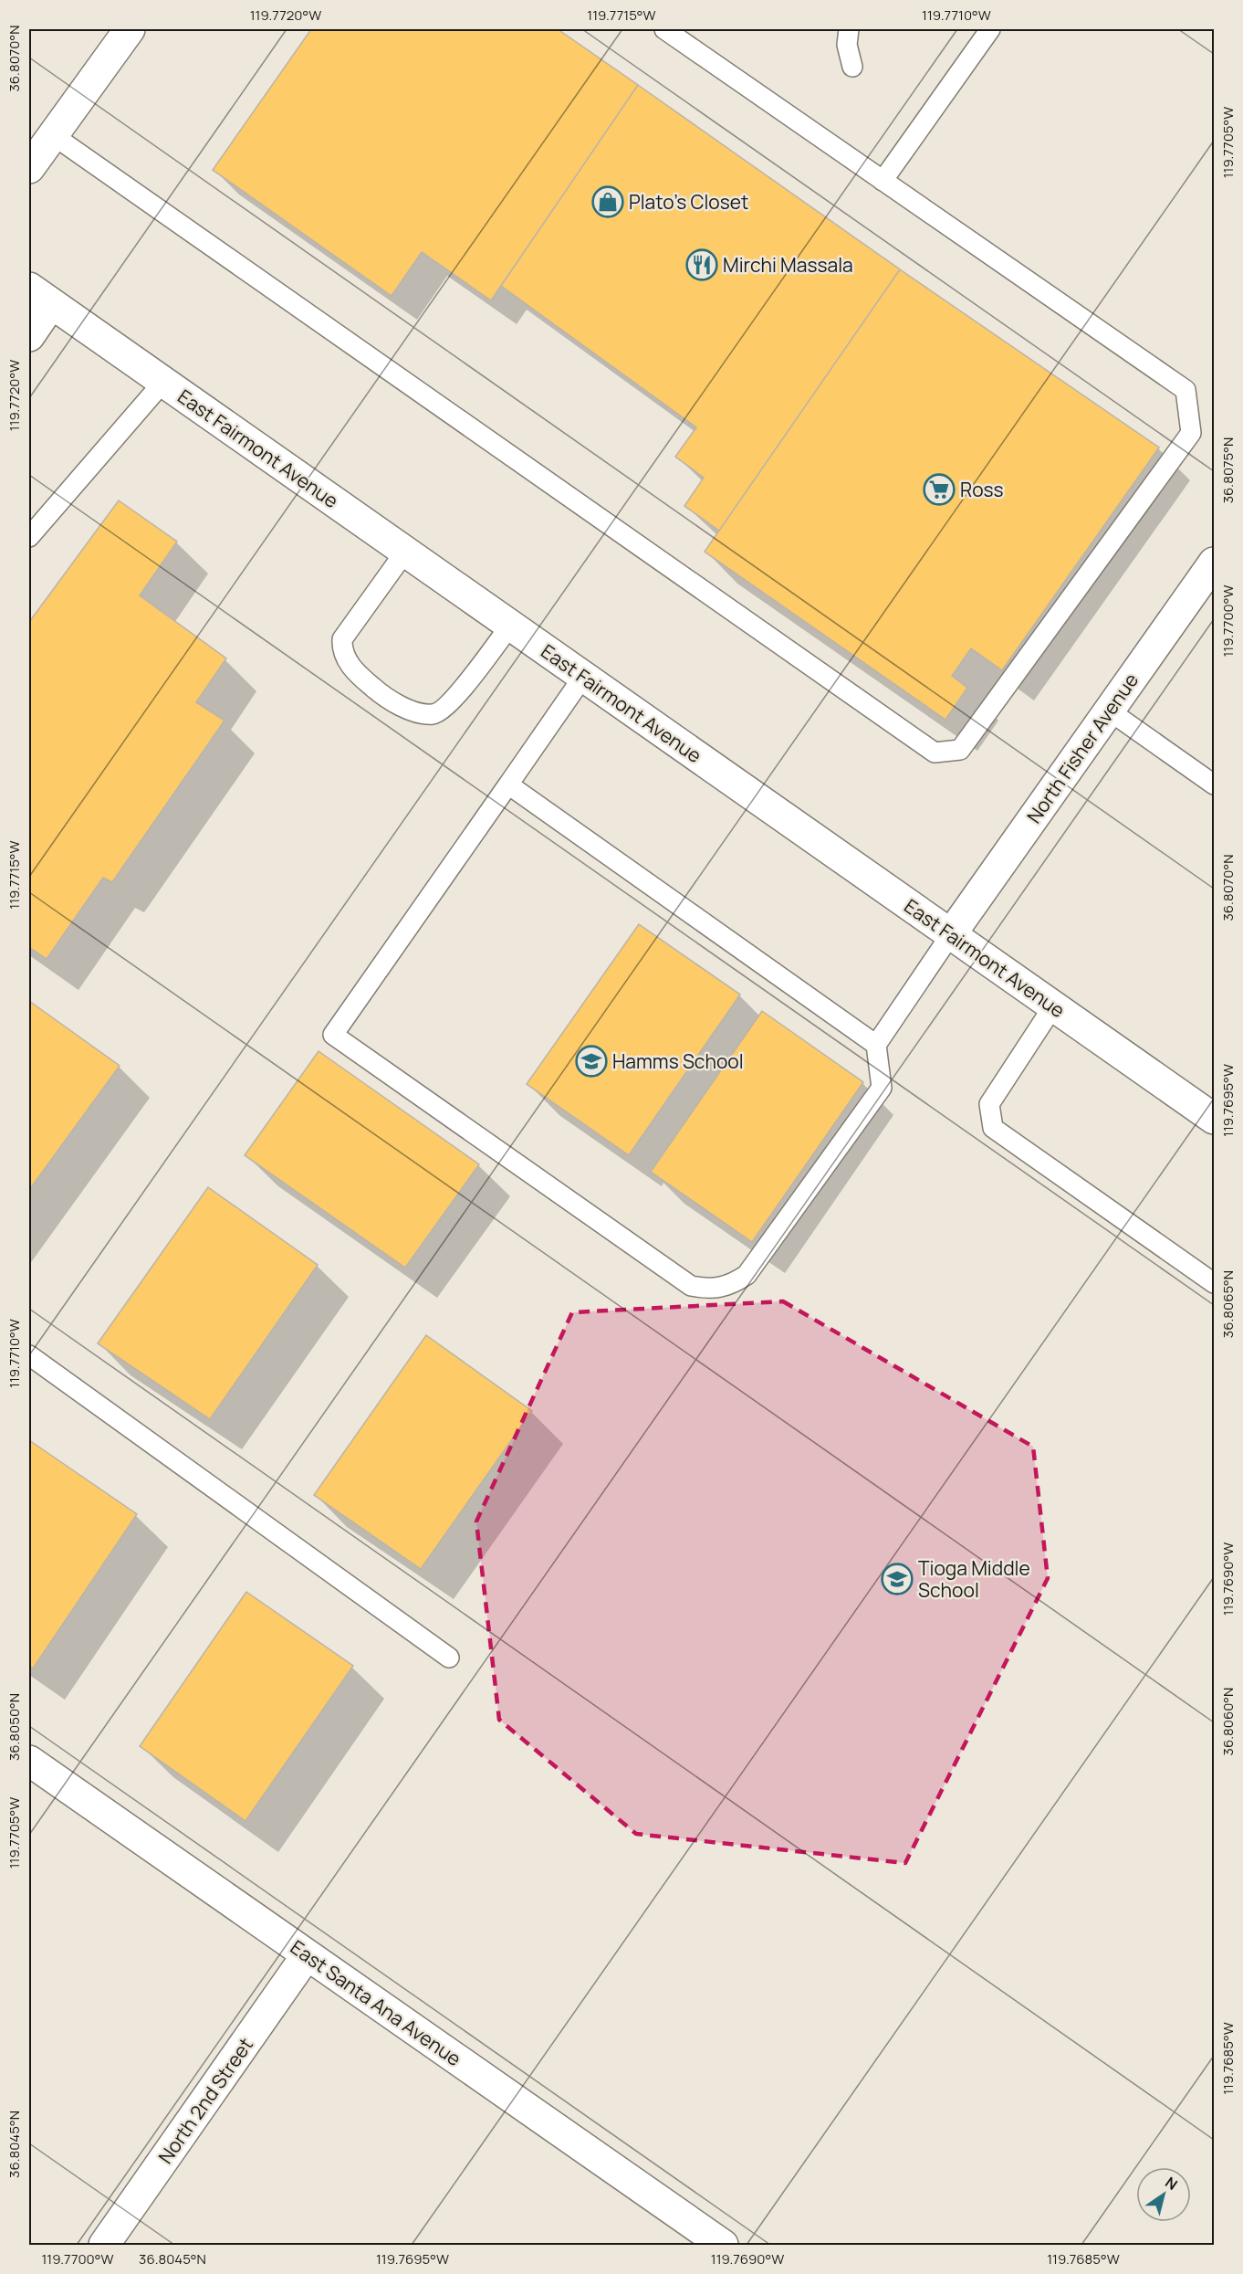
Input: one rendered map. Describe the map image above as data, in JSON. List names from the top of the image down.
{
  "streets": {
    "street": [
      "East Fairmont Avenue",
      "North Fisher Avenue",
      "East Santa Ana Avenue",
      "North 2nd Street"
    ]
  },
  "crossings": [
    ["East Fairmont Avenue", "North Fisher Avenue"],
    ["East Santa Ana Avenue", "North 2nd Street"]
  ],
  "places": {
    "shop": ["Plato's Closet"],
    "restaurant": ["Mirchi Massala"],
    "supermarket": ["Ross"],
    "school or university": ["Hamms School", "Tioga Middle School"]
  },
  "north": "top right",
  "coordinates": [
    "119.7720°W",
    "119.7715°W",
    "119.7710°W",
    "36.8070°N",
    "119.7705°W",
    "36.8075°N",
    "119.7700°W",
    "119.7695°W",
    "36.8065°N",
    "119.7690°W",
    "36.8060°N",
    "36.8050°N",
    "119.7685°W",
    "36.8045°N"
  ]
}
